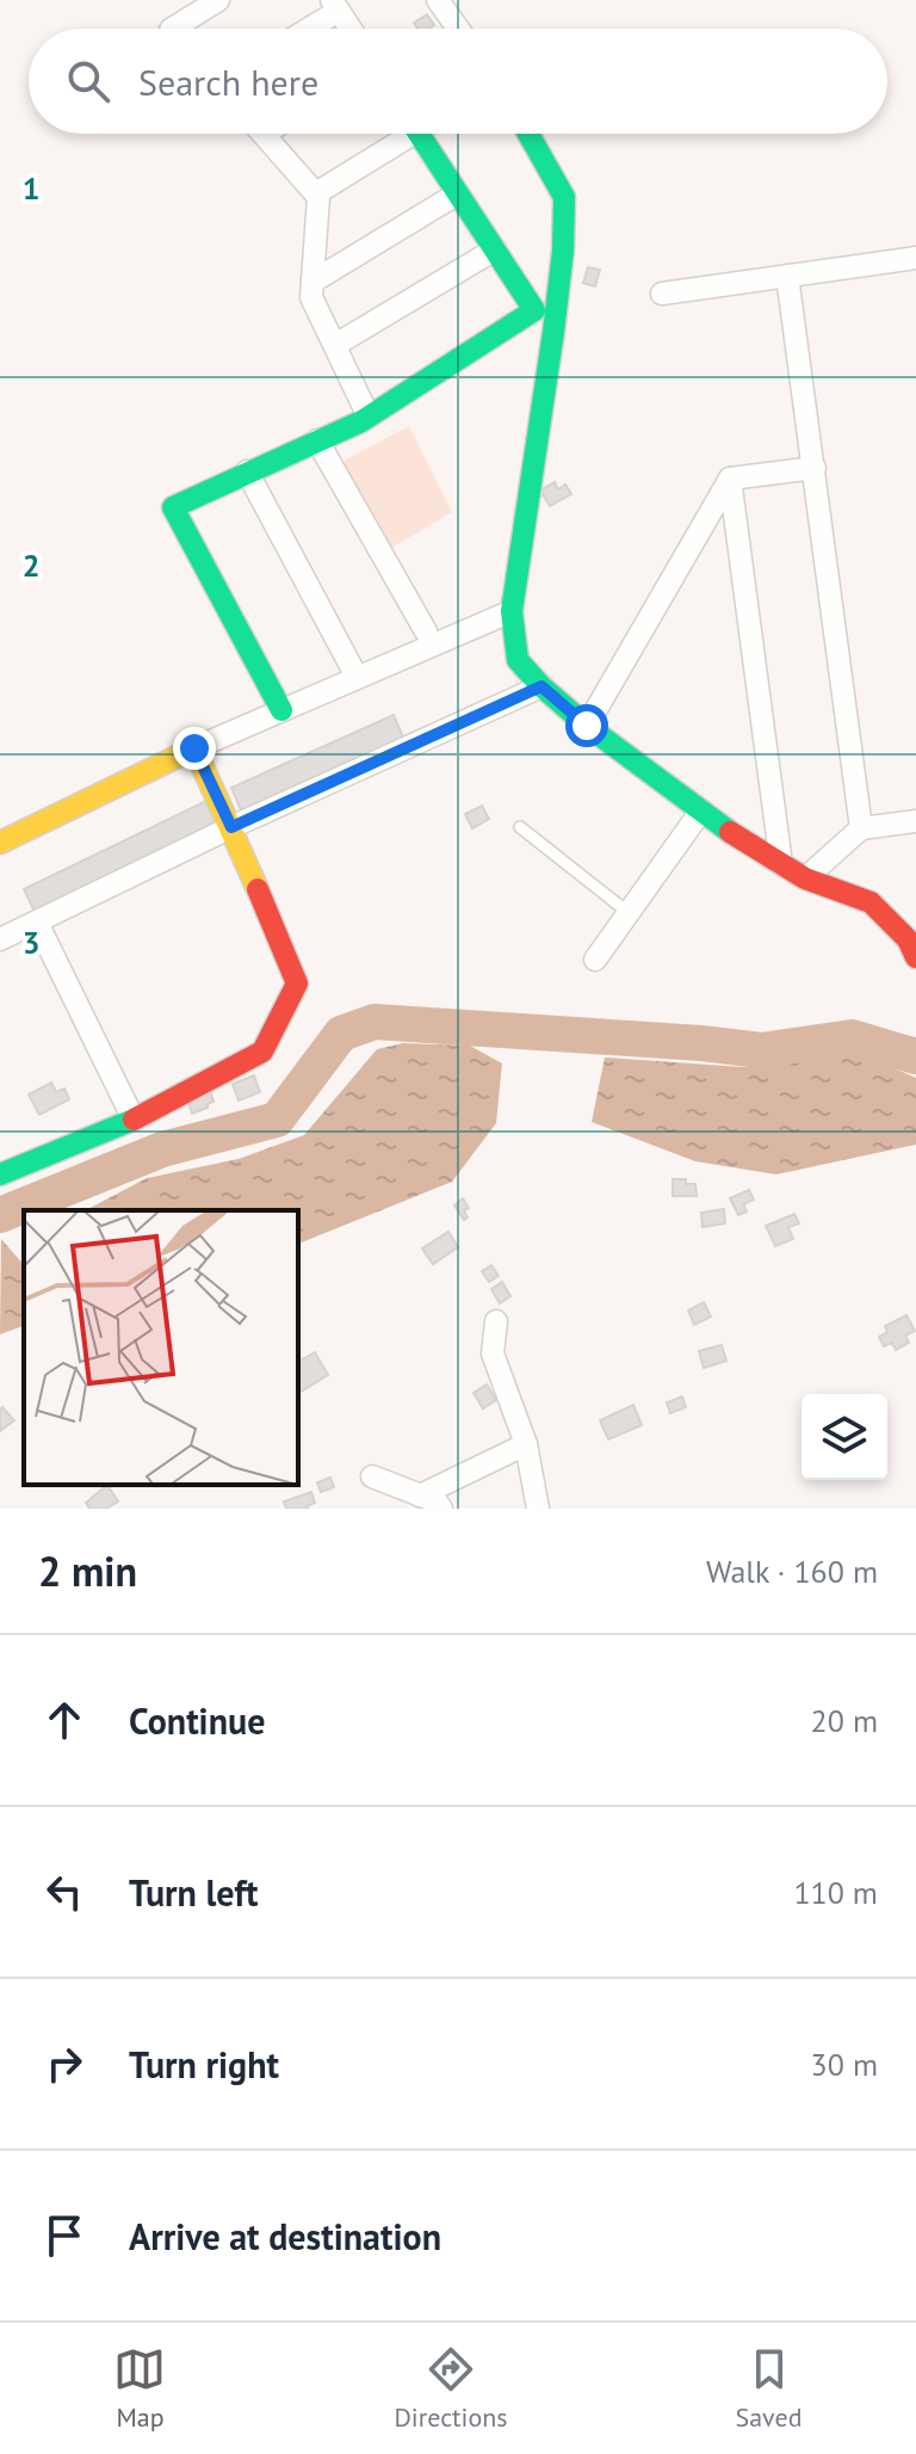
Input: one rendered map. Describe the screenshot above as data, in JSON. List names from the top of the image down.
{
  "page": {
    "search": "Search here",
    "heading": ["2 min", "Walk · 160 m"],
    "list": [
      ["Continue", "20 m"],
      ["Turn left", "110 m"],
      ["Turn right", "30 m"],
      "Arrive at destination"
    ],
    "nav": ["Map", "Directions", "Saved"]
  },
  "grid": {
    "rows": ["1", "2", "3"]
  }
}
